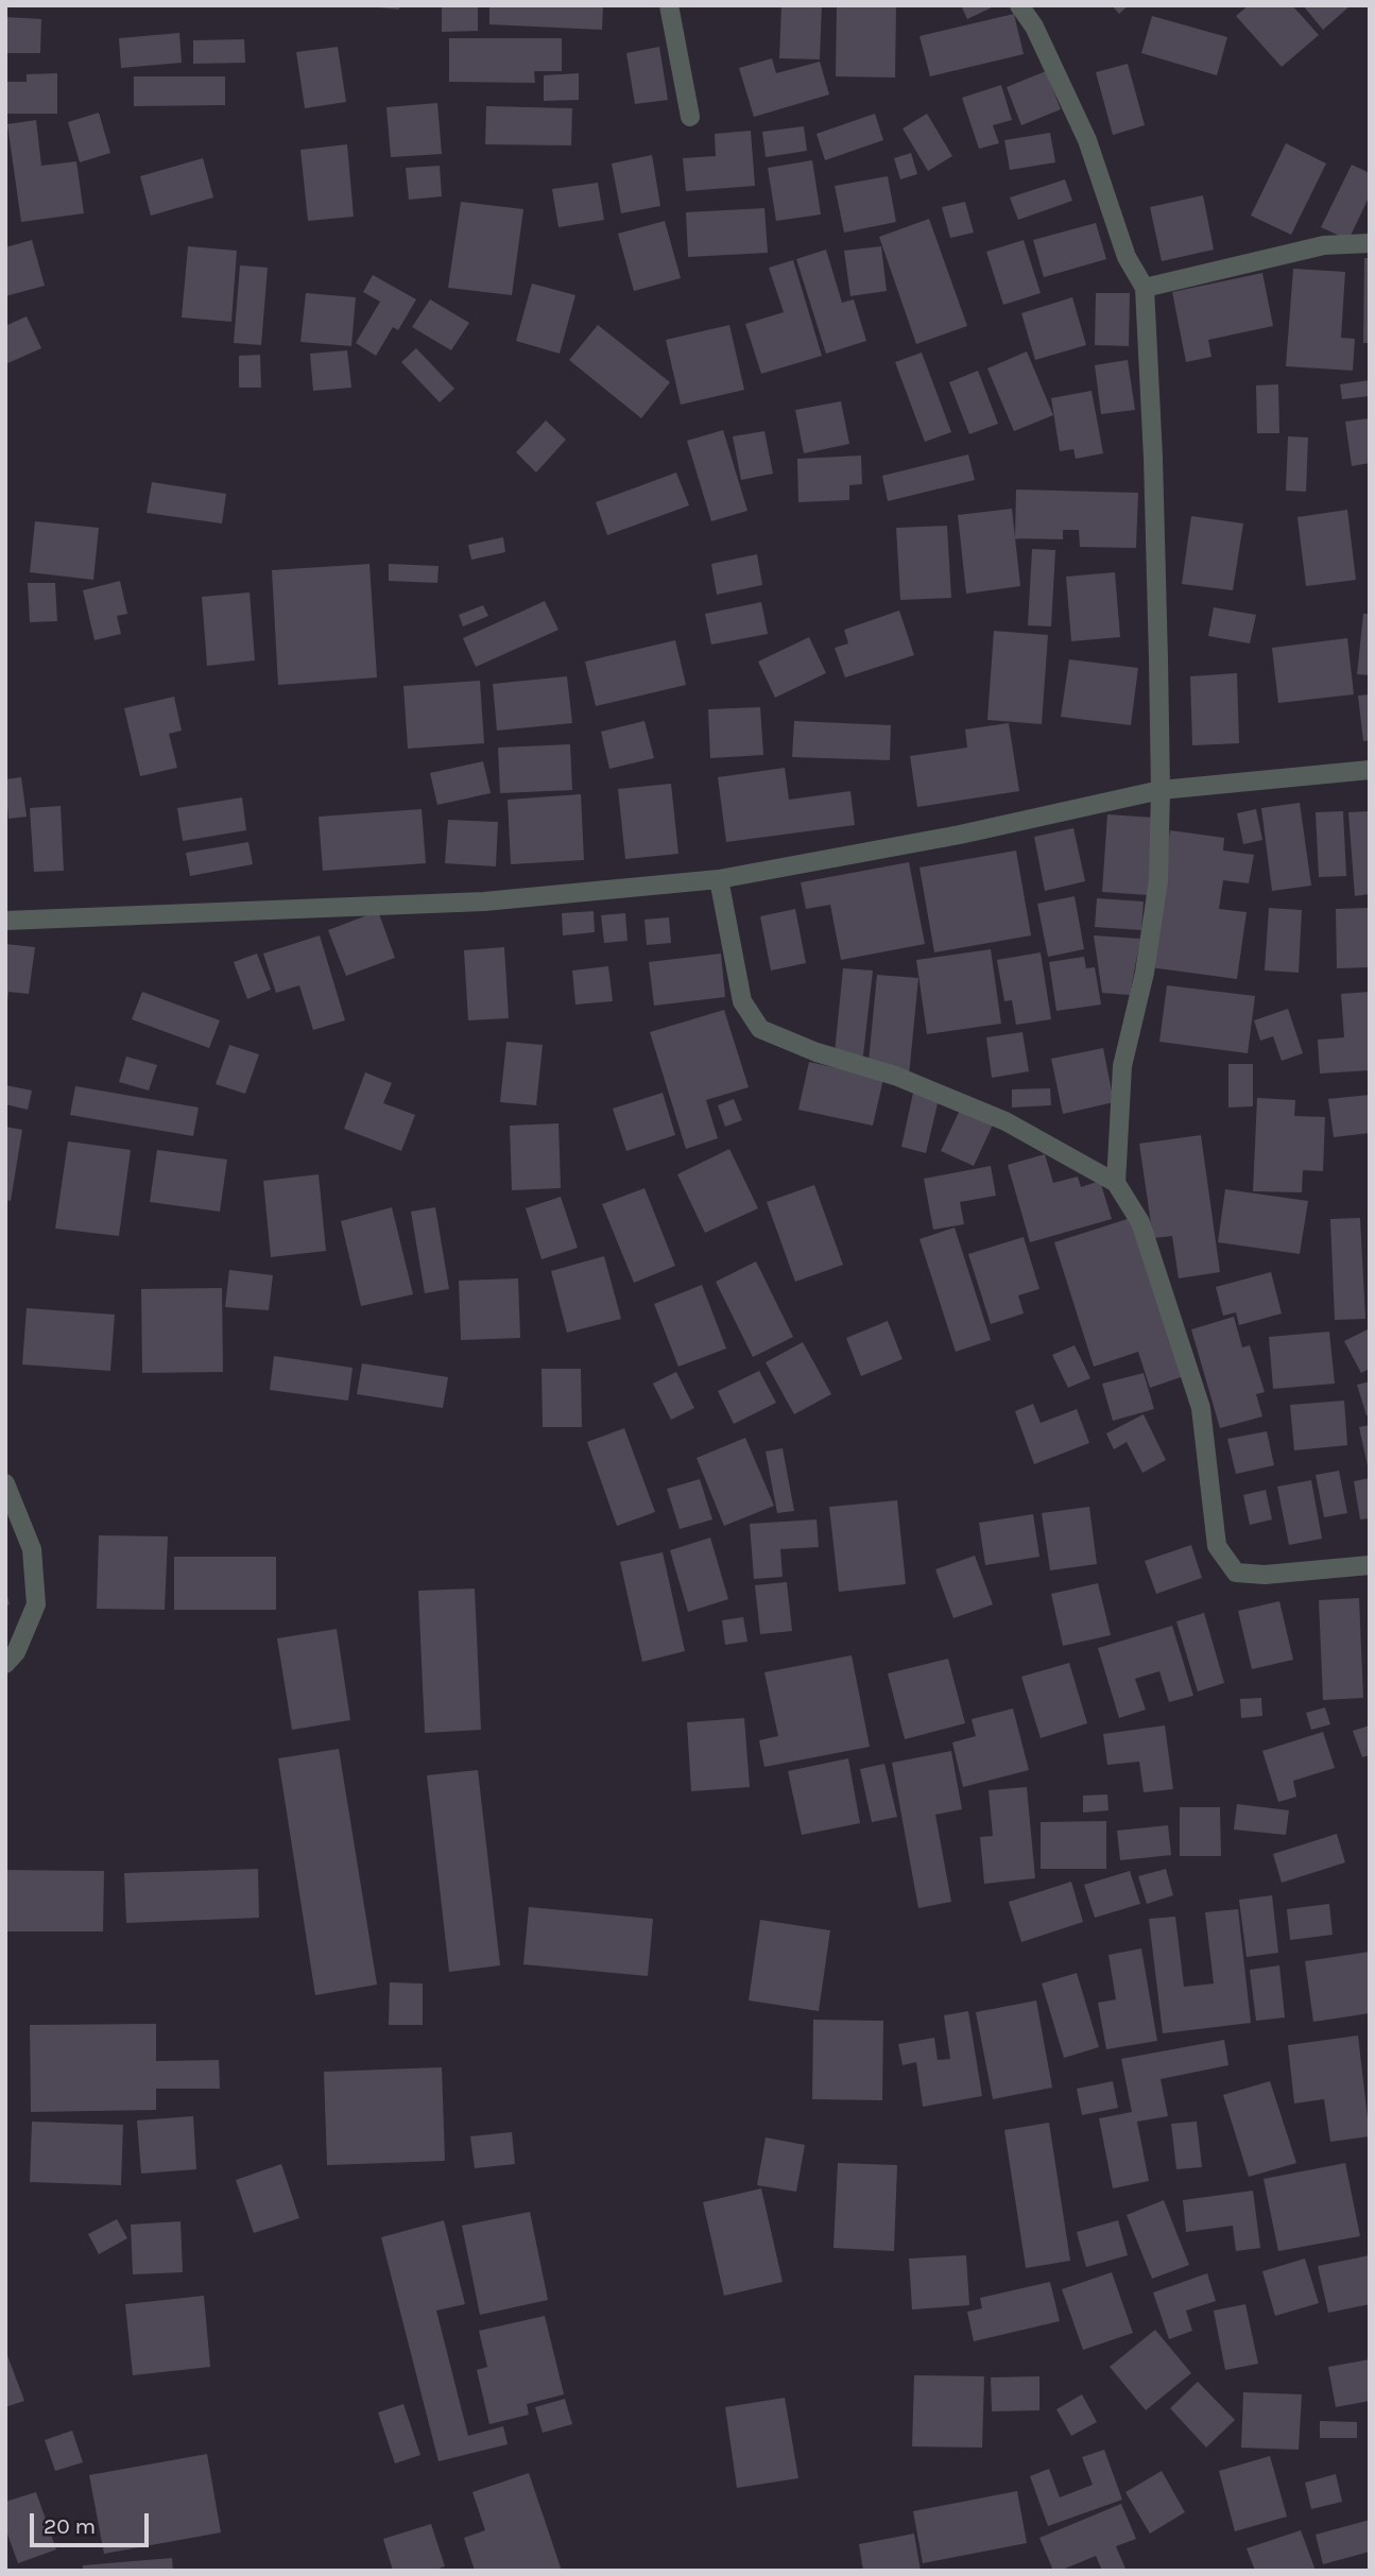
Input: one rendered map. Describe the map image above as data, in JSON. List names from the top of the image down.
{
  "scale_bar": "20 m"
}
